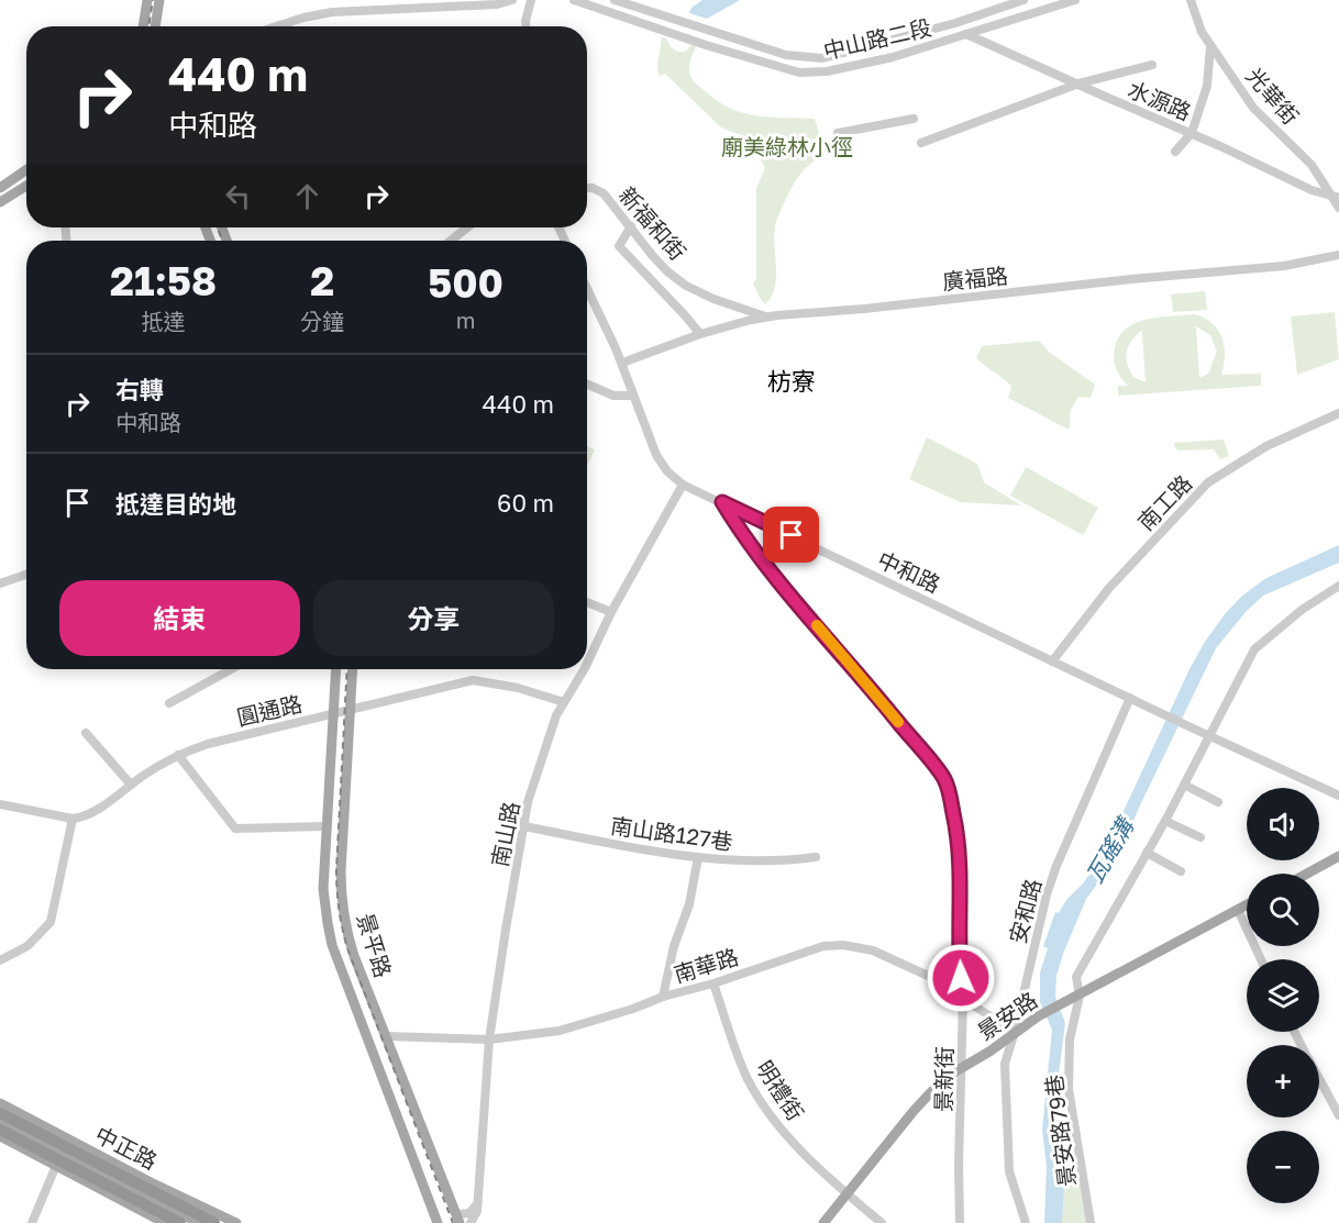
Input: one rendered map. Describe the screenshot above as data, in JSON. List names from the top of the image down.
{
  "streets": {
    "main road": ["景平路", "景安路", "中正路"],
    "street": [
      "中山路二段",
      "光華街",
      "水源路",
      "新福和街",
      "廣福路",
      "南工路",
      "中和路",
      "圓通路",
      "南山路127巷",
      "南山路",
      "安和路",
      "南華路",
      "景新街",
      "明禮街",
      "景安路79巷"
    ]
  },
  "crossings": [
    ["中山路二段", "水源路"],
    ["光華街", "水源路"],
    ["新福和街", "廣福路"],
    ["廣福路", "中和路"],
    ["南工路", "中和路"],
    ["中和路", "南山路"],
    ["中和路", "安和路"],
    ["中和路", "景新街"],
    ["中和路", "景安路79巷"],
    ["圓通路", "南山路"],
    ["圓通路", "景平路"],
    ["南山路127巷", "南山路"],
    ["南山路", "南華路"],
    ["安和路", "南華路"],
    ["安和路", "景安路"],
    ["景平路", "南華路"],
    ["南華路", "景安路"],
    ["南華路", "景新街"],
    ["南華路", "明禮街"],
    ["景安路", "景新街"],
    ["景安路", "明禮街"],
    ["景安路", "景安路79巷"]
  ],
  "districts": ["枋寮"],
  "water": ["瓦磘溝"],
  "parks": ["廟美綠林小徑"],
  "page": {
    "turn": ["440 m", "中和路"],
    "eta": [
      "21:58",
      "抵達",
      "2",
      "分鐘",
      "500",
      "m"
    ],
    "list": [
      {
        "name": "右轉",
        "note": "中和路",
        "value": "440 m"
      },
      {
        "name": "抵達目的地",
        "value": "60 m"
      }
    ],
    "buttons": ["結束", "分享"],
    "map_buttons": ["+", "−"]
  }
}
